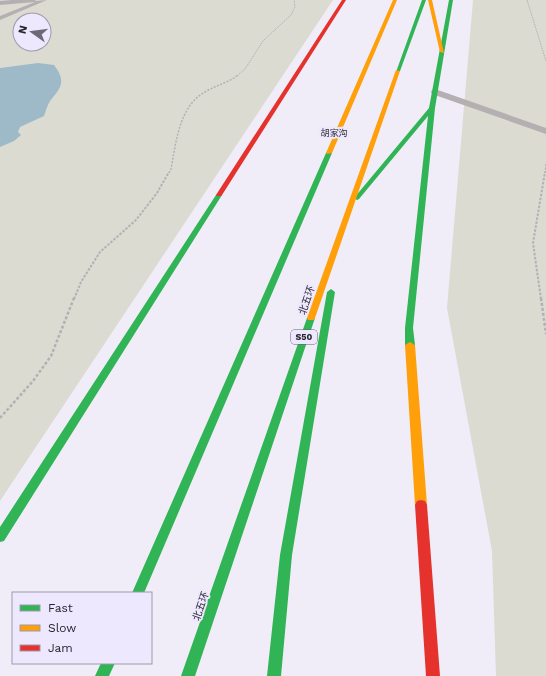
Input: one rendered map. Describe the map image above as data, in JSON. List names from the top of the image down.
{
  "streets": {
    "main road": ["北五环", "S50"]
  },
  "districts": ["胡家沟"],
  "legend": ["Fast", "Slow", "Jam"],
  "north": "left"
}
